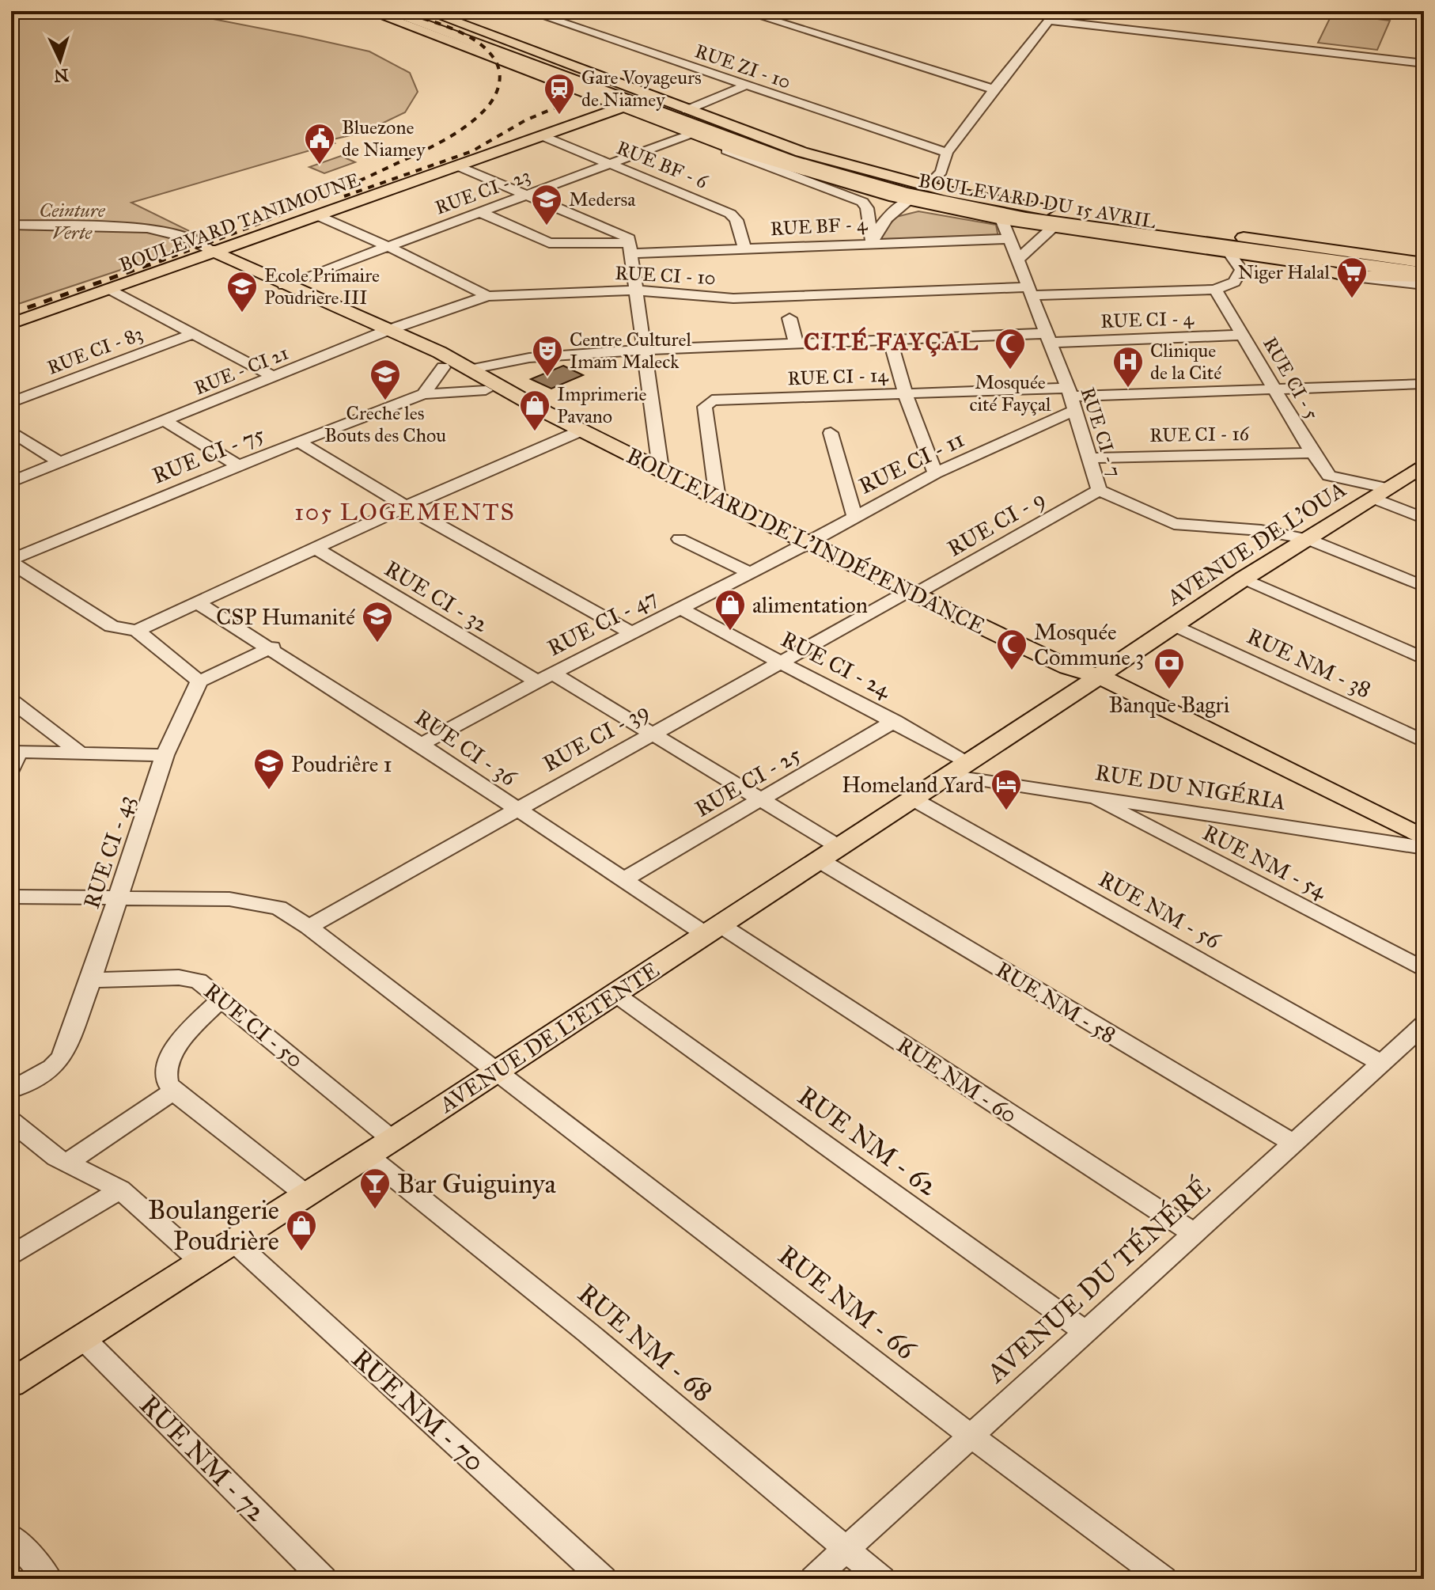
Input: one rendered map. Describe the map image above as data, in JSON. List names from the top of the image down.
{
  "streets": {
    "highway": ["BOULEVARD DU 15 AVRIL"],
    "main road": [
      "BOULEVARD TANIMOUNE",
      "BOULEVARD DE L'INDÉPENDANCE",
      "AVENUE DE L'OUA",
      "AVENUE DE L'ETENTE"
    ],
    "street": [
      "RUE ZI - 10",
      "RUE BF - 6",
      "RUE CI - 23",
      "RUE BF - 4",
      "RUE CI - 10",
      "RUE CI - 4",
      "RUE CI - 83",
      "RUE - CI 21",
      "RUE CI - 14",
      "RUE CI - 5",
      "RUE CI - 7",
      "RUE CI - 16",
      "RUE CI - 75",
      "RUE CI - 11",
      "RUE CI - 9",
      "RUE CI - 32",
      "RUE CI - 47",
      "RUE NM - 38",
      "RUE CI - 24",
      "RUE CI - 39",
      "RUE CI - 36",
      "RUE CI - 25",
      "RUE DU NIGÉRIA",
      "RUE CI - 43",
      "RUE NM - 54",
      "RUE NM - 56",
      "RUE NM - 58",
      "RUE CI - 50",
      "RUE NM - 60",
      "RUE NM - 62",
      "AVENUE DU TÉNÉRÉ",
      "RUE NM - 66",
      "RUE NM - 68",
      "RUE NM - 70",
      "RUE NM - 72"
    ]
  },
  "crossings": [
    ["RUE BF - 6", "RUE CI - 23"],
    ["RUE BF - 6", "BOULEVARD TANIMOUNE"],
    ["RUE BF - 6", "RUE BF - 4"],
    ["RUE CI - 23", "BOULEVARD DU 15 AVRIL"],
    ["RUE CI - 23", "RUE BF - 4"],
    ["RUE CI - 23", "RUE CI - 10"],
    ["RUE CI - 23", "BOULEVARD DE L'INDÉPENDANCE"],
    ["BOULEVARD DU 15 AVRIL", "BOULEVARD TANIMOUNE"],
    ["BOULEVARD DU 15 AVRIL", "RUE CI - 7"],
    ["BOULEVARD TANIMOUNE", "RUE CI - 10"],
    ["BOULEVARD TANIMOUNE", "BOULEVARD DE L'INDÉPENDANCE"],
    ["RUE BF - 4", "RUE CI - 7"],
    ["RUE CI - 10", "RUE - CI 21"],
    ["RUE CI - 10", "RUE CI - 5"],
    ["RUE CI - 10", "RUE CI - 7"],
    ["RUE CI - 4", "RUE CI - 5"],
    ["RUE CI - 4", "RUE CI - 7"],
    ["RUE CI - 4", "BOULEVARD DE L'INDÉPENDANCE"],
    ["RUE - CI 21", "BOULEVARD DE L'INDÉPENDANCE"],
    ["RUE CI - 14", "RUE CI - 5"],
    ["RUE CI - 14", "RUE CI - 7"],
    ["RUE CI - 14", "RUE CI - 11"],
    ["RUE CI - 14", "BOULEVARD DE L'INDÉPENDANCE"],
    ["RUE CI - 5", "RUE CI - 16"],
    ["RUE CI - 5", "AVENUE DE L'OUA"],
    ["RUE CI - 7", "RUE CI - 16"],
    ["RUE CI - 7", "RUE CI - 11"],
    ["RUE CI - 7", "RUE CI - 9"],
    ["RUE CI - 7", "AVENUE DE L'OUA"],
    ["RUE CI - 75", "BOULEVARD DE L'INDÉPENDANCE"],
    ["RUE CI - 11", "BOULEVARD DE L'INDÉPENDANCE"],
    ["RUE CI - 11", "RUE CI - 47"],
    ["RUE CI - 9", "BOULEVARD DE L'INDÉPENDANCE"],
    ["RUE CI - 9", "RUE CI - 39"],
    ["BOULEVARD DE L'INDÉPENDANCE", "AVENUE DE L'OUA"],
    ["BOULEVARD DE L'INDÉPENDANCE", "RUE CI - 47"],
    ["BOULEVARD DE L'INDÉPENDANCE", "RUE CI - 39"],
    ["BOULEVARD DE L'INDÉPENDANCE", "RUE DU NIGÉRIA"],
    ["BOULEVARD DE L'INDÉPENDANCE", "AVENUE DE L'ETENTE"],
    ["AVENUE DE L'OUA", "RUE NM - 38"],
    ["AVENUE DE L'OUA", "AVENUE DE L'ETENTE"],
    ["RUE CI - 32", "RUE CI - 47"],
    ["RUE CI - 47", "RUE CI - 24"],
    ["RUE CI - 47", "RUE CI - 36"],
    ["RUE CI - 24", "RUE CI - 39"],
    ["RUE CI - 24", "RUE CI - 25"],
    ["RUE CI - 24", "RUE DU NIGÉRIA"],
    ["RUE CI - 24", "AVENUE DE L'ETENTE"],
    ["RUE CI - 39", "RUE CI - 36"],
    ["RUE CI - 39", "RUE NM - 66"],
    ["RUE CI - 36", "RUE CI - 25"],
    ["RUE CI - 36", "AVENUE DE L'ETENTE"],
    ["RUE CI - 36", "RUE NM - 60"],
    ["RUE DU NIGÉRIA", "RUE NM - 54"],
    ["RUE DU NIGÉRIA", "AVENUE DE L'ETENTE"],
    ["RUE CI - 43", "RUE CI - 50"],
    ["RUE CI - 43", "RUE NM - 66"],
    ["RUE NM - 56", "AVENUE DE L'ETENTE"],
    ["RUE NM - 56", "AVENUE DU TÉNÉRÉ"],
    ["RUE NM - 58", "AVENUE DE L'ETENTE"],
    ["RUE NM - 58", "AVENUE DU TÉNÉRÉ"],
    ["RUE CI - 50", "AVENUE DE L'ETENTE"],
    ["AVENUE DE L'ETENTE", "RUE NM - 60"],
    ["AVENUE DE L'ETENTE", "RUE NM - 62"],
    ["AVENUE DE L'ETENTE", "RUE NM - 66"],
    ["AVENUE DE L'ETENTE", "RUE NM - 68"],
    ["AVENUE DE L'ETENTE", "RUE NM - 70"],
    ["AVENUE DE L'ETENTE", "RUE NM - 72"],
    ["RUE NM - 60", "AVENUE DU TÉNÉRÉ"],
    ["RUE NM - 62", "AVENUE DU TÉNÉRÉ"],
    ["AVENUE DU TÉNÉRÉ", "RUE NM - 66"],
    ["AVENUE DU TÉNÉRÉ", "RUE NM - 68"]
  ],
  "districts": ["CITÉ FAYÇAL", "105 LOGEMENTS"],
  "parks": ["Ceinture Verte"],
  "places": {
    "station": ["Gare Voyageurs de Niamey"],
    "public building": ["Bluezone de Niamey"],
    "school or university": [
      "Medersa",
      "Ecole Primaire Poudriere III",
      "Creche les Bouts des Chou",
      "CSP Humanité",
      "Poudriêre 1"
    ],
    "supermarket": ["Niger Halal"],
    "mosque": ["Mosquée cité Fayçal", "Mosquée Commune 3"],
    "theatre": ["Centre Culturel Imam Maleck"],
    "hospital": ["Clinique de la Cité"],
    "shop": ["Imprimerie Pavano", "alimentation", "Boulangerie Poudrière"],
    "bank": ["Banque Bagri"],
    "hotel": ["Homeland Yard"],
    "bar": ["Bar Guiguinya"]
  },
  "north": "bottom"
}
